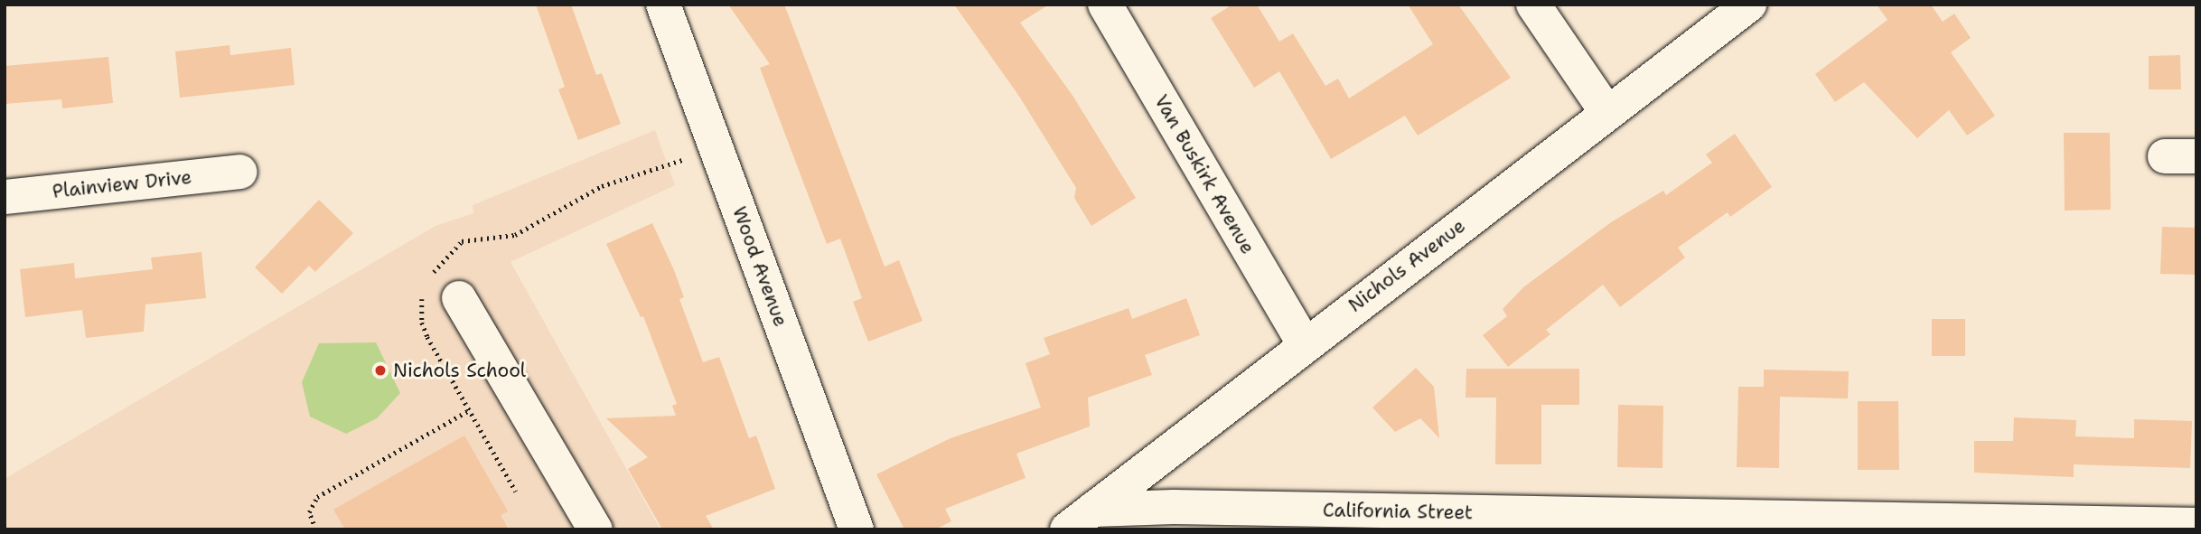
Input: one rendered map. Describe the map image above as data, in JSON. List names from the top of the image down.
{
  "streets": {
    "street": [
      "Van Buskirk Avenue",
      "Plainview Drive",
      "Nichols Avenue",
      "Wood Avenue",
      "California Street"
    ]
  },
  "crossings": [
    ["Van Buskirk Avenue", "Nichols Avenue"],
    ["Nichols Avenue", "California Street"]
  ],
  "places": ["Nichols School"]
}
